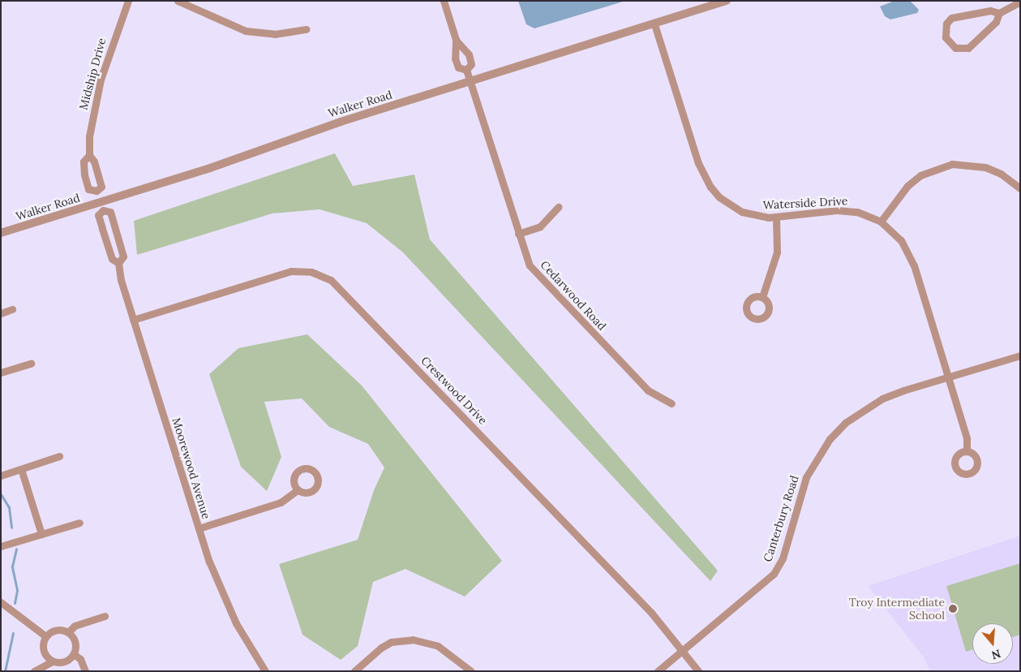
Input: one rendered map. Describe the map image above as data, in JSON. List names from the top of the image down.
{
  "streets": {
    "street": [
      "Midship Drive",
      "Walker Road",
      "Waterside Drive",
      "Cedarwood Road",
      "Crestwood Drive",
      "Moorewood Avenue",
      "Canterbury Road"
    ]
  },
  "crossings": [
    ["Midship Drive", "Walker Road"],
    ["Midship Drive", "Moorewood Avenue"],
    ["Walker Road", "Waterside Drive"],
    ["Walker Road", "Cedarwood Road"],
    ["Walker Road", "Moorewood Avenue"],
    ["Waterside Drive", "Canterbury Road"],
    ["Crestwood Drive", "Moorewood Avenue"],
    ["Crestwood Drive", "Canterbury Road"]
  ],
  "places": ["Troy Intermediate School"],
  "north": "bottom"
}
